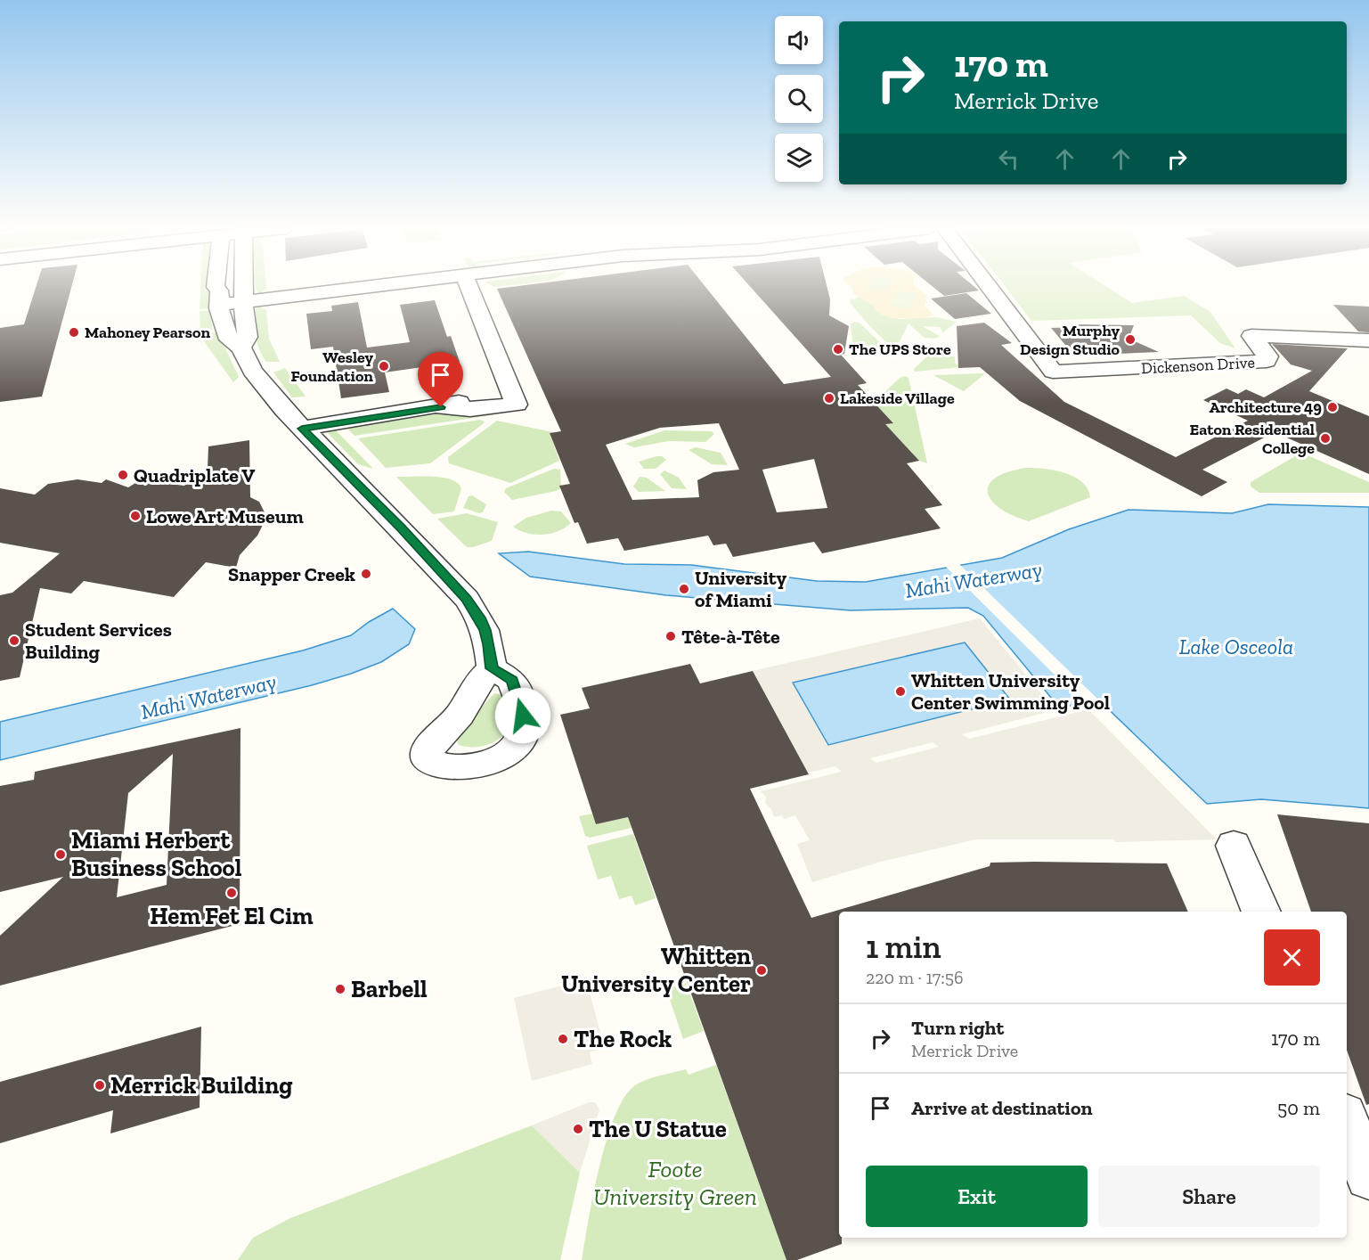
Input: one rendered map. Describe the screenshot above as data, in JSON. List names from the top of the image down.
{
  "streets": {
    "street": ["Dickenson Drive"]
  },
  "water": ["Mahi Waterway", "Lake Osceola"],
  "parks": ["Foote University Green"],
  "places": [
    "Mahoney Pearson",
    "Murphy Design Studio",
    "The UPS Store",
    "Wesley Foundation",
    "Lakeside Village",
    "Architecture 49",
    "Eaton Residential College",
    "Quadriplate V",
    "Lowe Art Museum",
    "Snapper Creek",
    "University of Miami",
    "Tête-à-Tête",
    "Student Services Building",
    "Whitten University Center Swimming Pool",
    "Miami Herbert Business School",
    "Hem Fet El Cim",
    "Whitten University Center",
    "Barbell",
    "The Rock",
    "Merrick Building",
    "The U Statue"
  ],
  "page": {
    "turn": ["170 m", "Merrick Drive"],
    "heading": ["1 min", "220 m · 17:56"],
    "list": [
      {
        "name": "Turn right",
        "note": "Merrick Drive",
        "value": "170 m"
      },
      {
        "name": "Arrive at destination",
        "value": "50 m"
      }
    ],
    "buttons": ["Exit", "Share"]
  }
}
